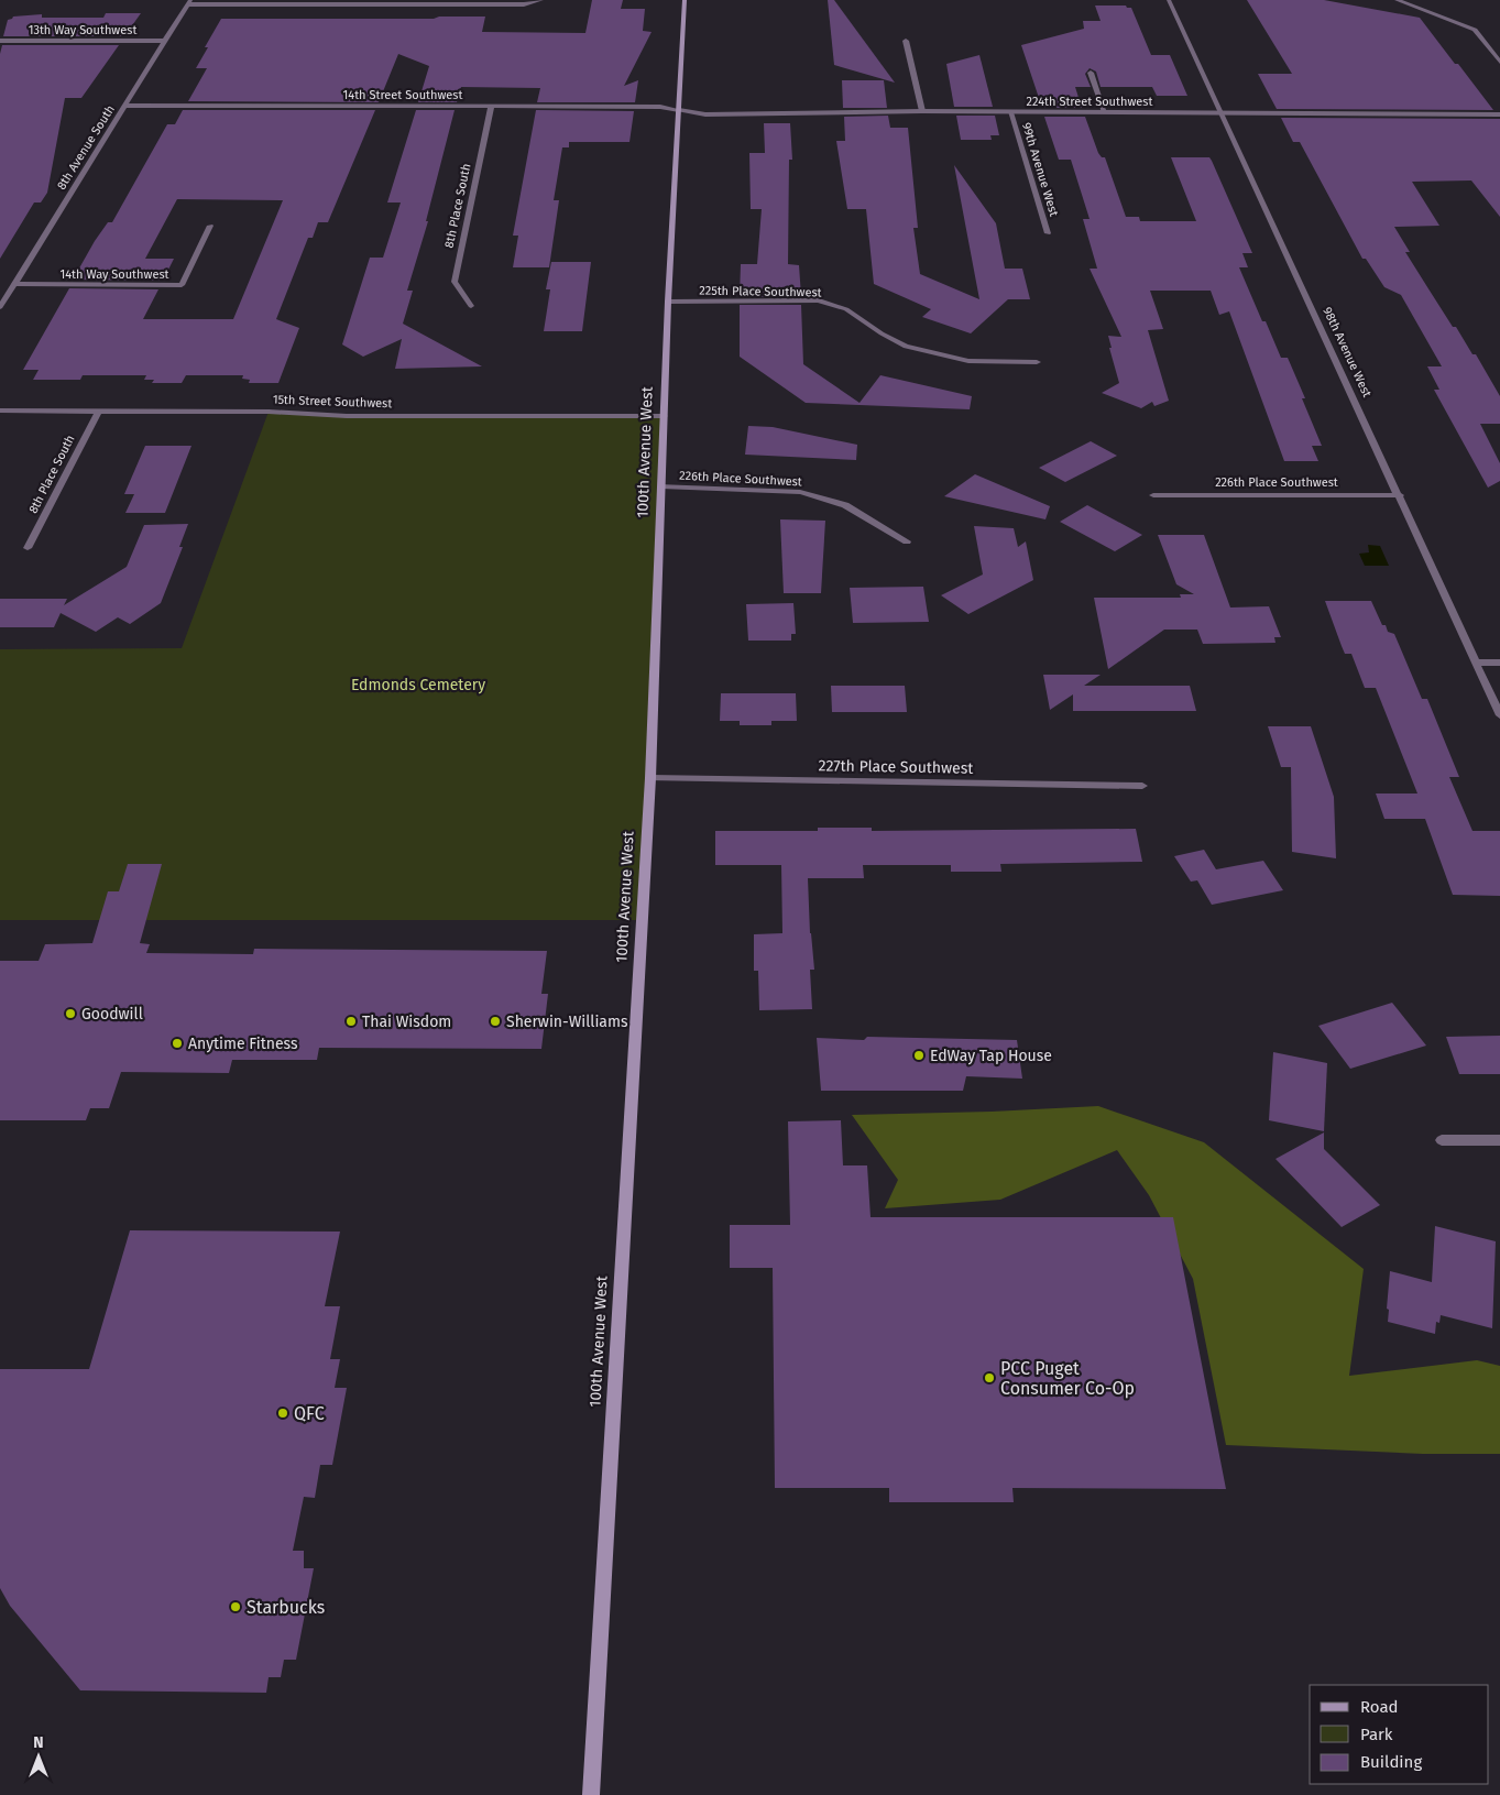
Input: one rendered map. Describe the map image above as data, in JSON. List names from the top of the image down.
{
  "streets": {
    "main road": ["100th Avenue West"],
    "street": [
      "13th Way Southwest",
      "14th Street Southwest",
      "224th Street Southwest",
      "8th Avenue South",
      "99th Avenue West",
      "8th Place South",
      "14th Way Southwest",
      "225th Place Southwest",
      "98th Avenue West",
      "15th Street Southwest",
      "226th Place Southwest",
      "227th Place Southwest"
    ]
  },
  "crossings": [
    ["13th Way Southwest", "8th Avenue South"],
    ["14th Street Southwest", "224th Street Southwest"],
    ["14th Street Southwest", "8th Avenue South"],
    ["14th Street Southwest", "8th Place South"],
    ["14th Street Southwest", "100th Avenue West"],
    ["224th Street Southwest", "99th Avenue West"],
    ["224th Street Southwest", "98th Avenue West"],
    ["224th Street Southwest", "100th Avenue West"],
    ["8th Avenue South", "14th Way Southwest"],
    ["8th Place South", "15th Street Southwest"],
    ["225th Place Southwest", "100th Avenue West"],
    ["98th Avenue West", "226th Place Southwest"],
    ["15th Street Southwest", "100th Avenue West"],
    ["100th Avenue West", "226th Place Southwest"],
    ["100th Avenue West", "227th Place Southwest"]
  ],
  "parks": ["Edmonds Cemetery"],
  "places": [
    "Goodwill",
    "Thai Wisdom",
    "Sherwin-Williams",
    "Anytime Fitness",
    "EdWay Tap House",
    "PCC Puget Consumer Co-Op",
    "QFC",
    "Starbucks"
  ],
  "legend": ["Road", "Park", "Building"],
  "north": "top"
}
